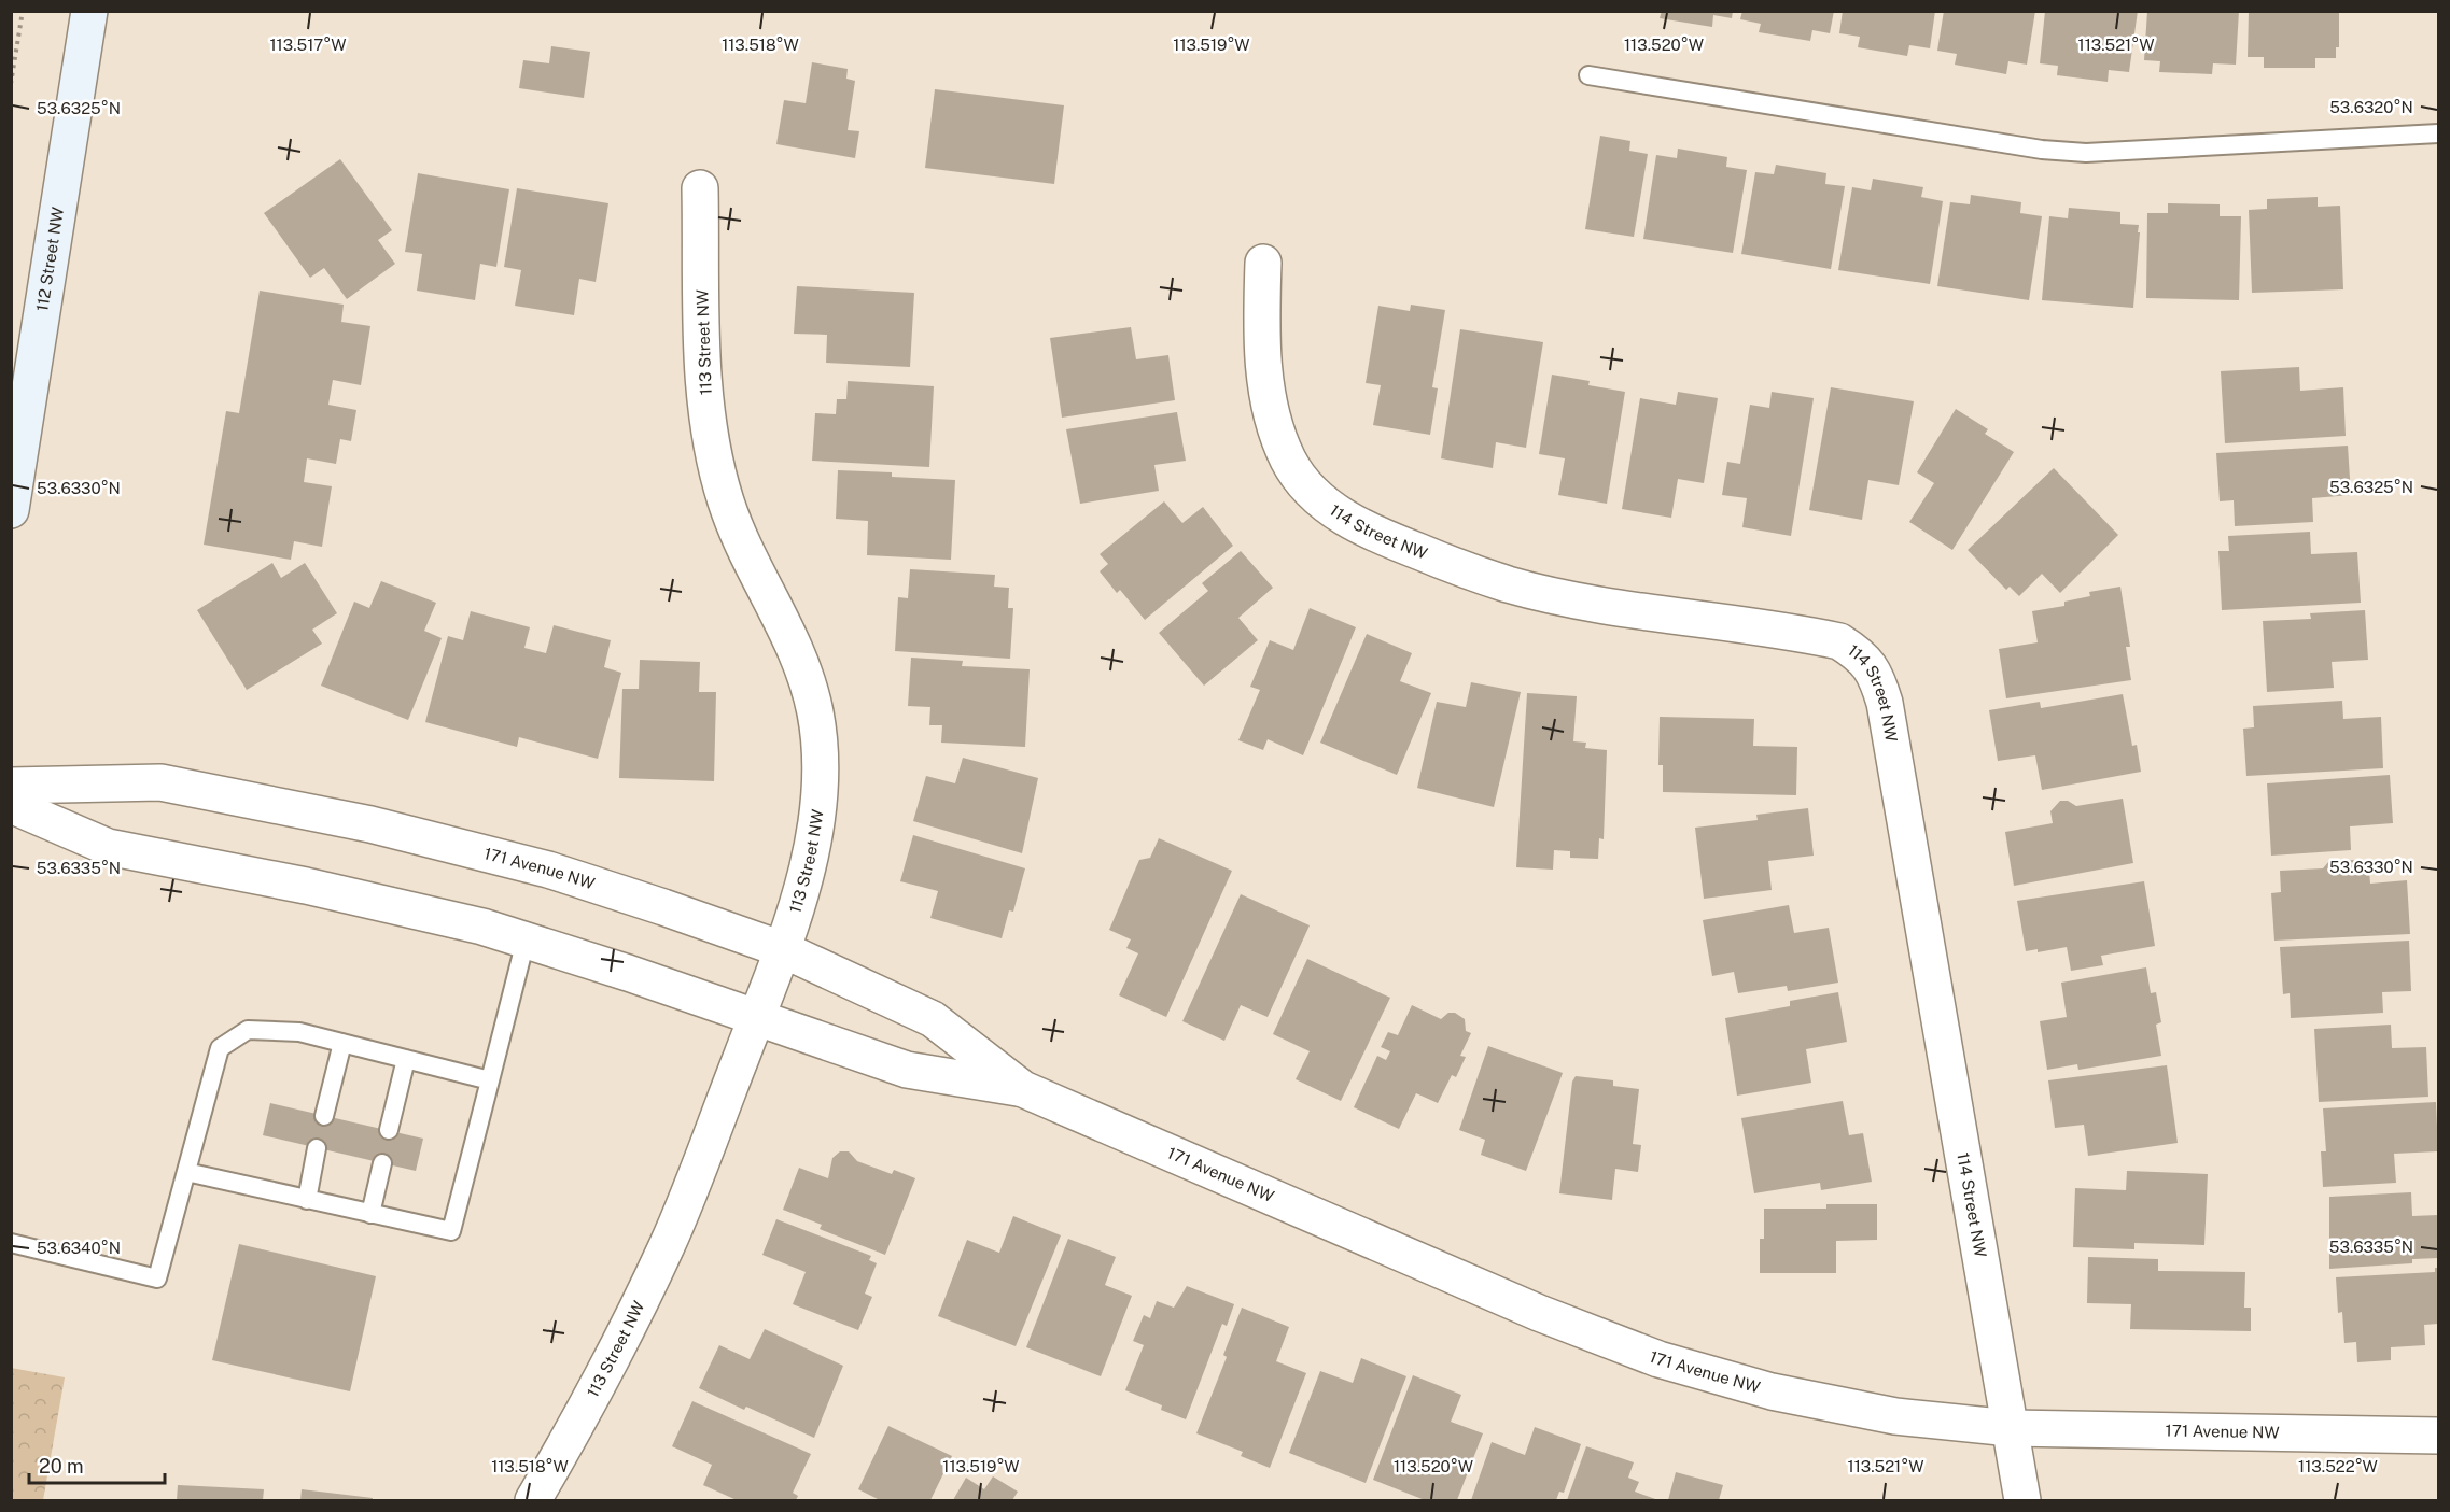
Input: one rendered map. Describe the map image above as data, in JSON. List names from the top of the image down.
{
  "streets": {
    "main road": ["112 Street NW"],
    "street": ["113 Street NW", "114 Street NW", "171 Avenue NW"]
  },
  "crossings": [
    ["113 Street NW", "171 Avenue NW"],
    ["114 Street NW", "171 Avenue NW"]
  ],
  "scale_bar": "20 m",
  "coordinates": [
    "113.517°W",
    "113.518°W",
    "113.519°W",
    "113.520°W",
    "113.521°W",
    "53.6320°N",
    "53.6325°N",
    "53.6330°N",
    "53.6335°N",
    "53.6340°N",
    "113.522°W"
  ]
}
